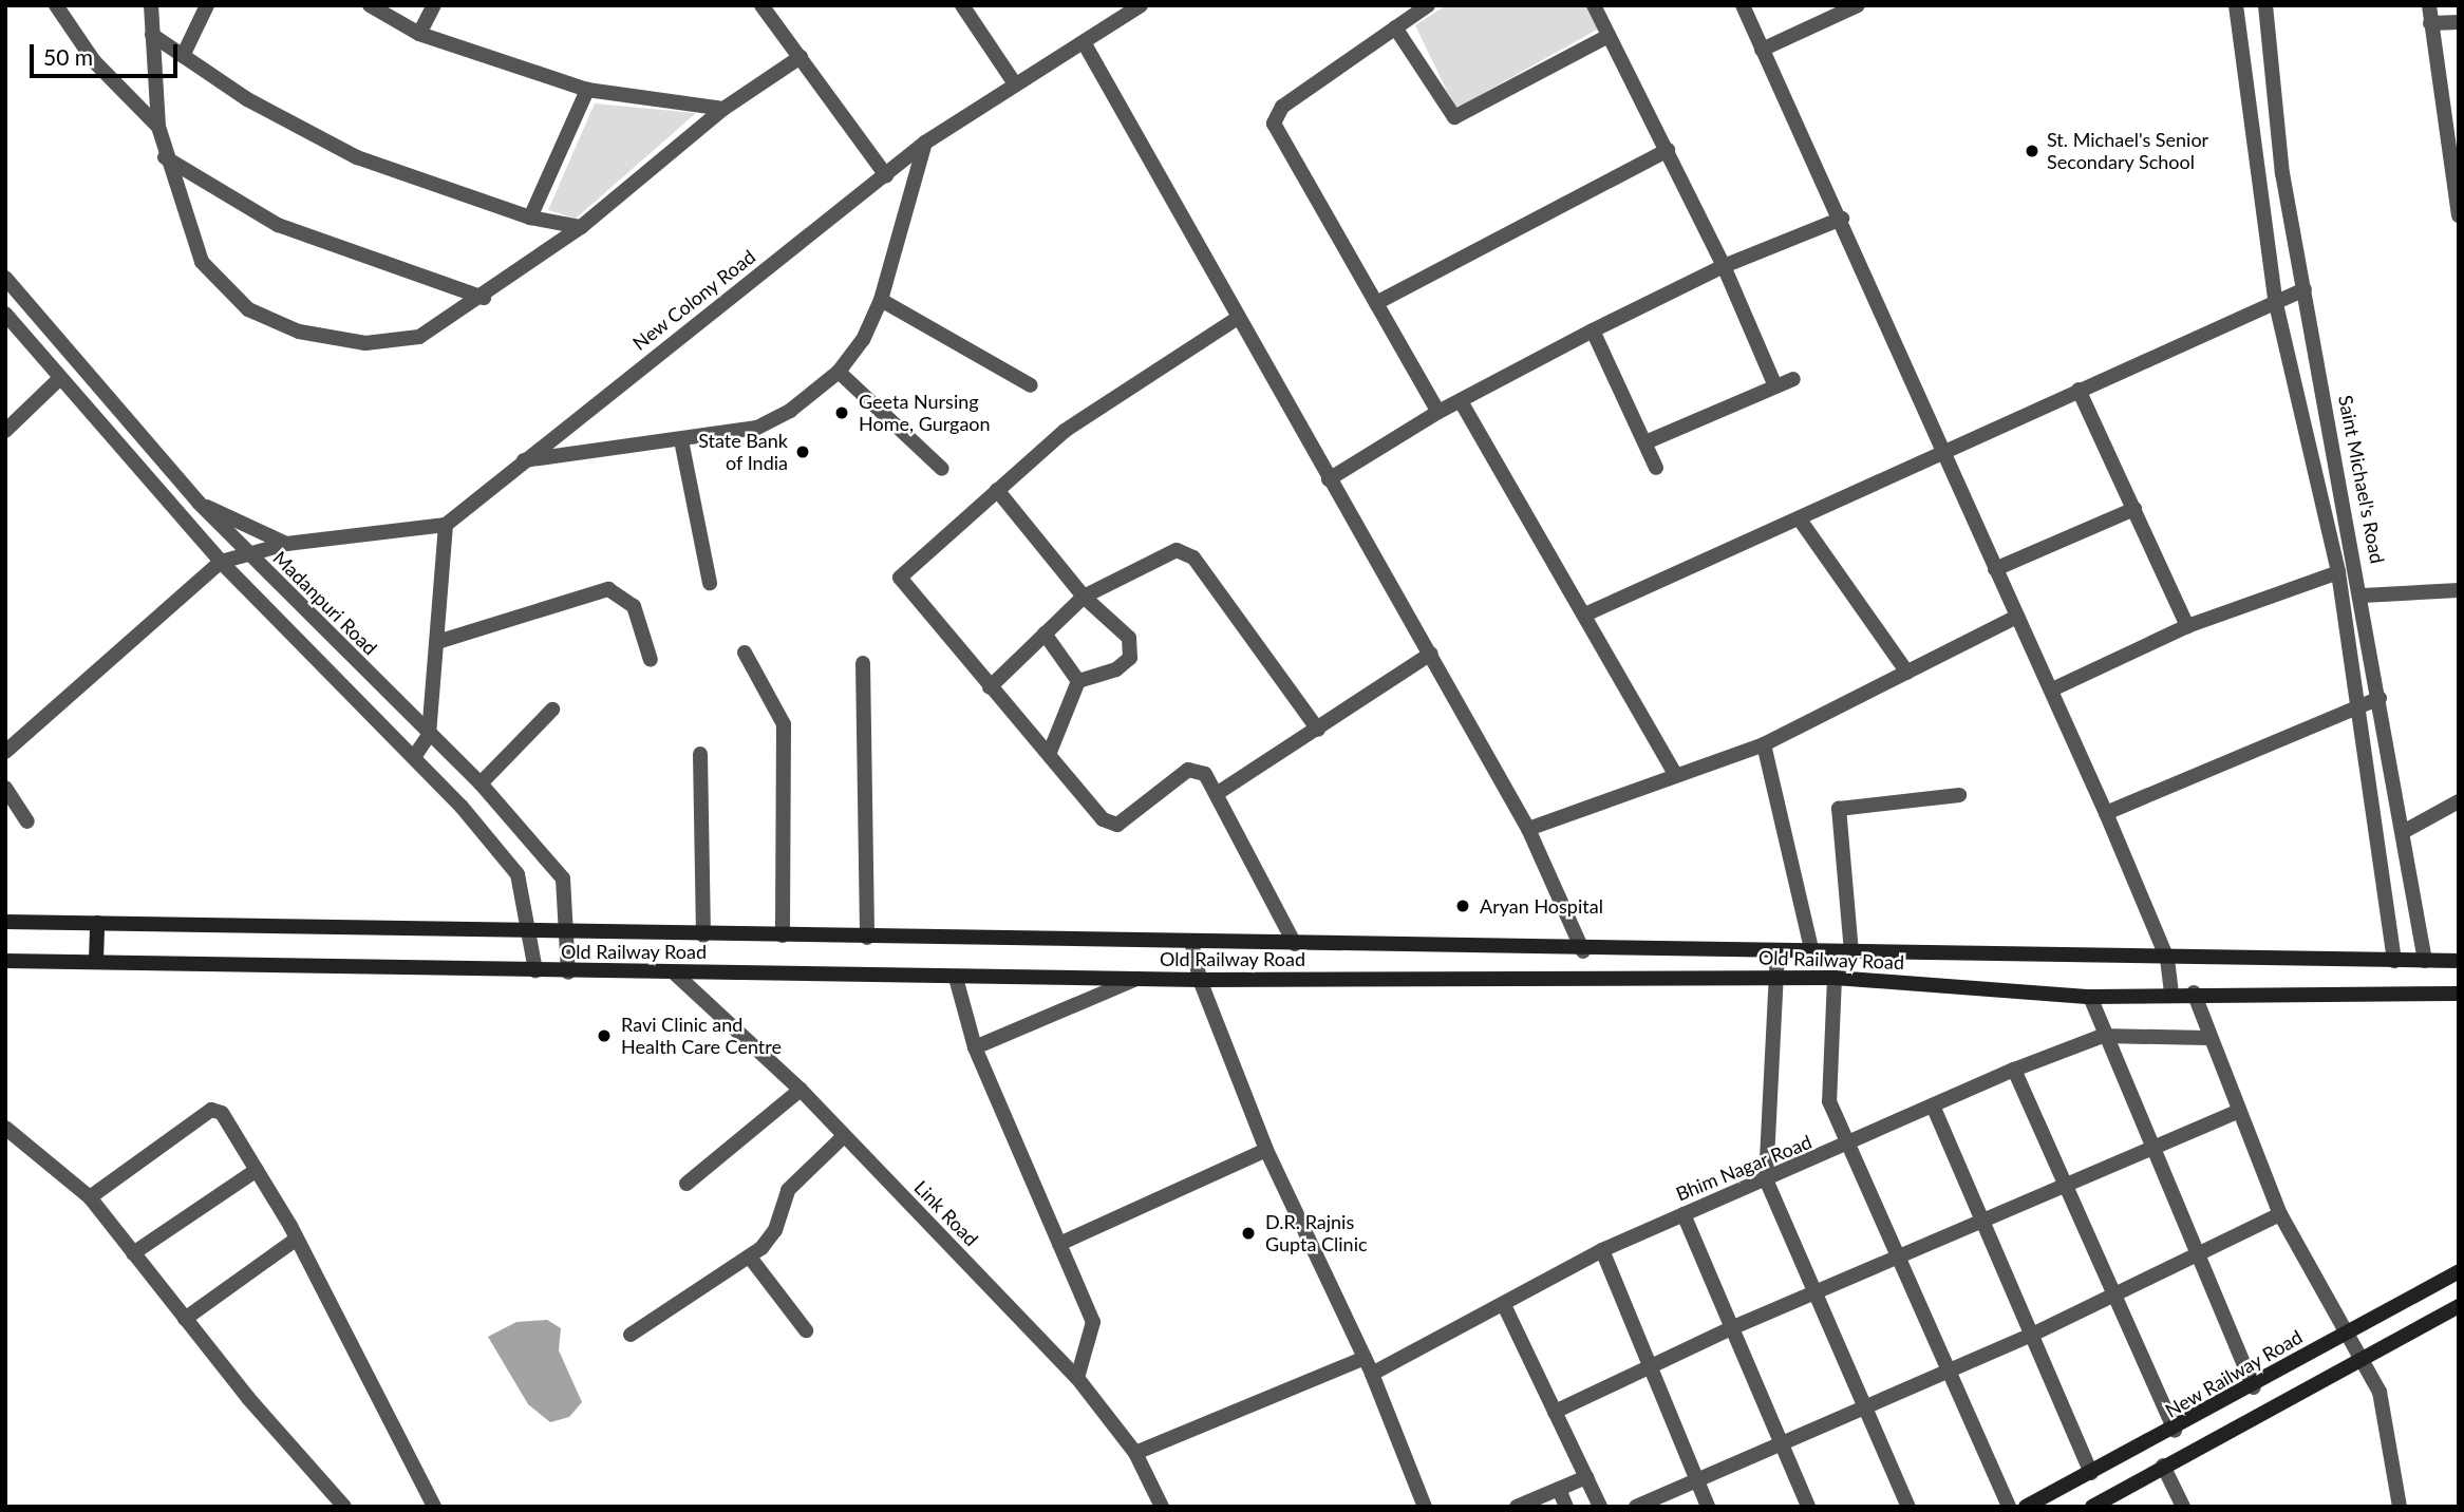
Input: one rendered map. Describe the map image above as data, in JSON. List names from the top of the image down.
{
  "streets": {
    "main road": ["Old Railway Road", "New Railway Road"],
    "street": [
      "New Colony Road",
      "Saint Michael's Road",
      "Madanpuri Road",
      "Bhim Nagar Road",
      "Link Road"
    ]
  },
  "crossings": [
    ["Saint Michael's Road", "Old Railway Road"],
    ["Madanpuri Road", "Old Railway Road"],
    ["Old Railway Road", "Link Road"]
  ],
  "places": [
    "St. Michael's Senior Secondary School",
    "Geeta Nursing Home, Gurgaon",
    "State Bank of India",
    "Aryan Hospital",
    "Ravi Clinic and Health Care Centre",
    "D.R. Rajnis Gupta Clinic"
  ],
  "scale_bar": "50 m"
}
